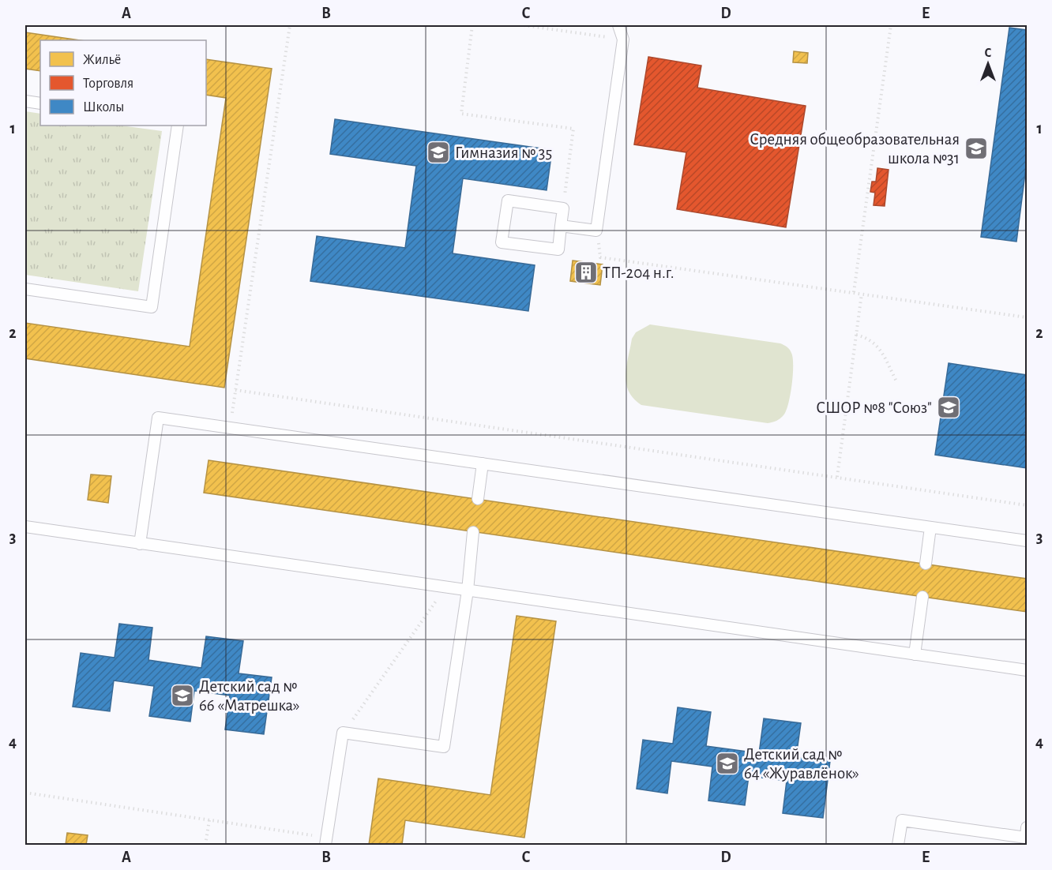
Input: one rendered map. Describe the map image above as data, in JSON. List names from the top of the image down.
{
  "places": {
    "school or university": [
      "Средняя общеобразовательная школа №31",
      "Гимназия № 35",
      "СШОР №8 \"Союз\"",
      "Детский сад № 66 «Матрешка»",
      "Детский сад № 64 «Журавлёнок»"
    ],
    "building": ["ТП-204 н.г."]
  },
  "legend": ["Жильё", "Торговля", "Школы"],
  "north": "top",
  "grid": {
    "columns": [
      "A",
      "B",
      "C",
      "D",
      "E"
    ],
    "rows": [
      "1",
      "2",
      "3",
      "4"
    ]
  }
}
